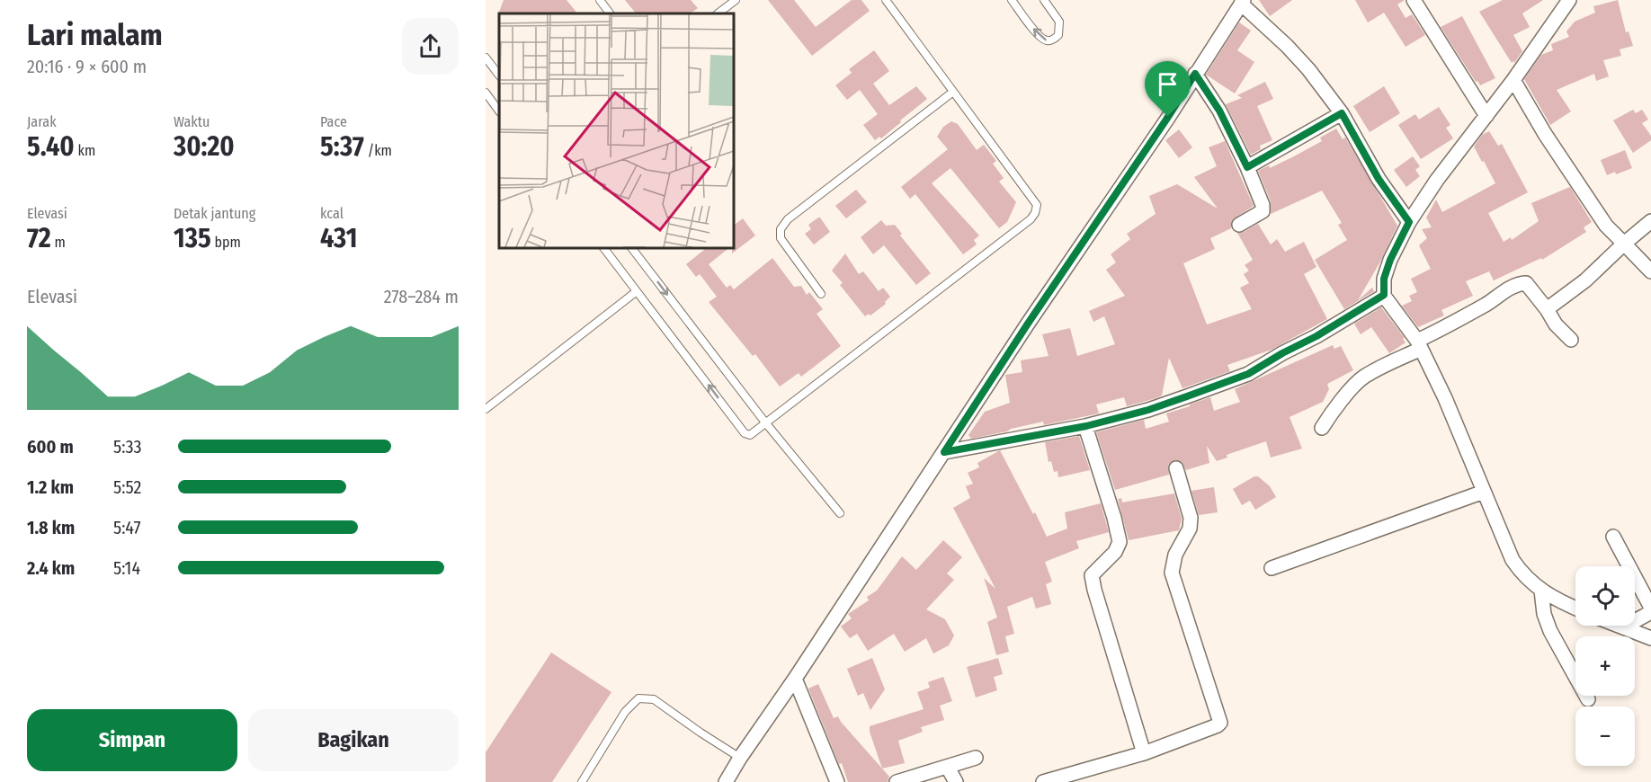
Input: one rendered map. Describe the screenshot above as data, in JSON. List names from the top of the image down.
{
  "page": {
    "heading": ["Lari malam", "20:16 · 9 × 600 m"],
    "stats": [
      ["Jarak", "5.40 km"],
      ["Waktu", "30:20"],
      ["Pace", "5:37 /km"],
      ["Elevasi", "72 m"],
      ["Detak jantung", "135 bpm"],
      ["kcal", "431"]
    ],
    "chart": ["Elevasi", "278–284 m"],
    "list": [
      {
        "name": "600 m",
        "note": "5:33"
      },
      {
        "name": "1.2 km",
        "note": "5:52"
      },
      {
        "name": "1.8 km",
        "note": "5:47"
      },
      {
        "name": "2.4 km",
        "note": "5:14"
      }
    ],
    "map_buttons": ["+", "−"],
    "buttons": ["Simpan", "Bagikan"]
  }
}
